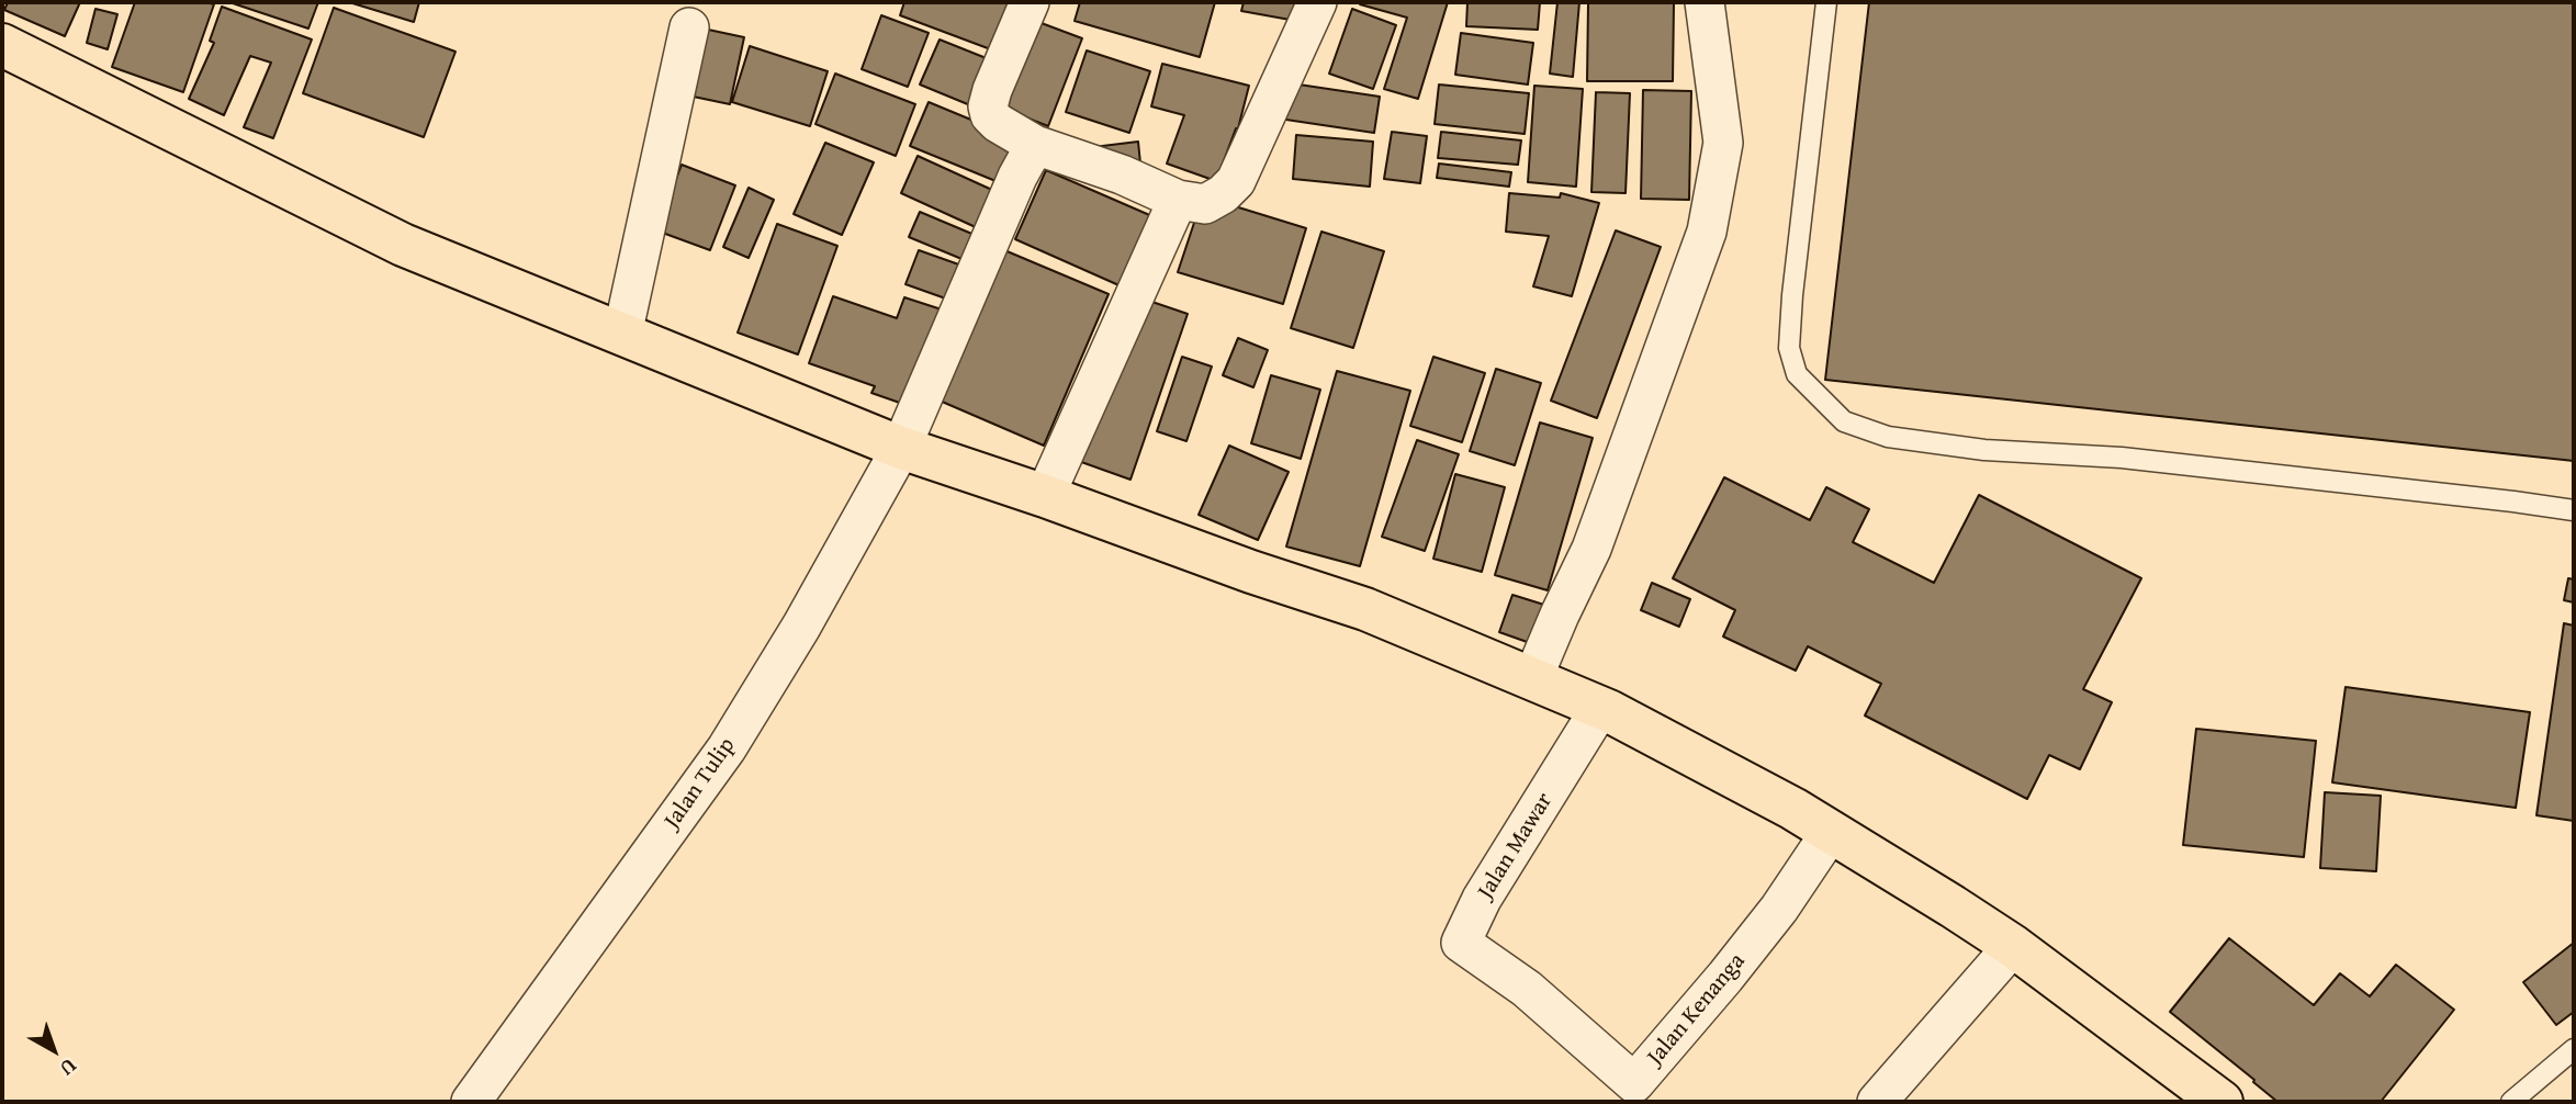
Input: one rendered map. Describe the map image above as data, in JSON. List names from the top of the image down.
{
  "streets": {
    "street": ["Jalan Tulip", "Jalan Mawar", "Jalan Kenanga"]
  },
  "crossings": [
    ["Jalan Mawar", "Jalan Kenanga"]
  ],
  "north": "bottom right"
}
